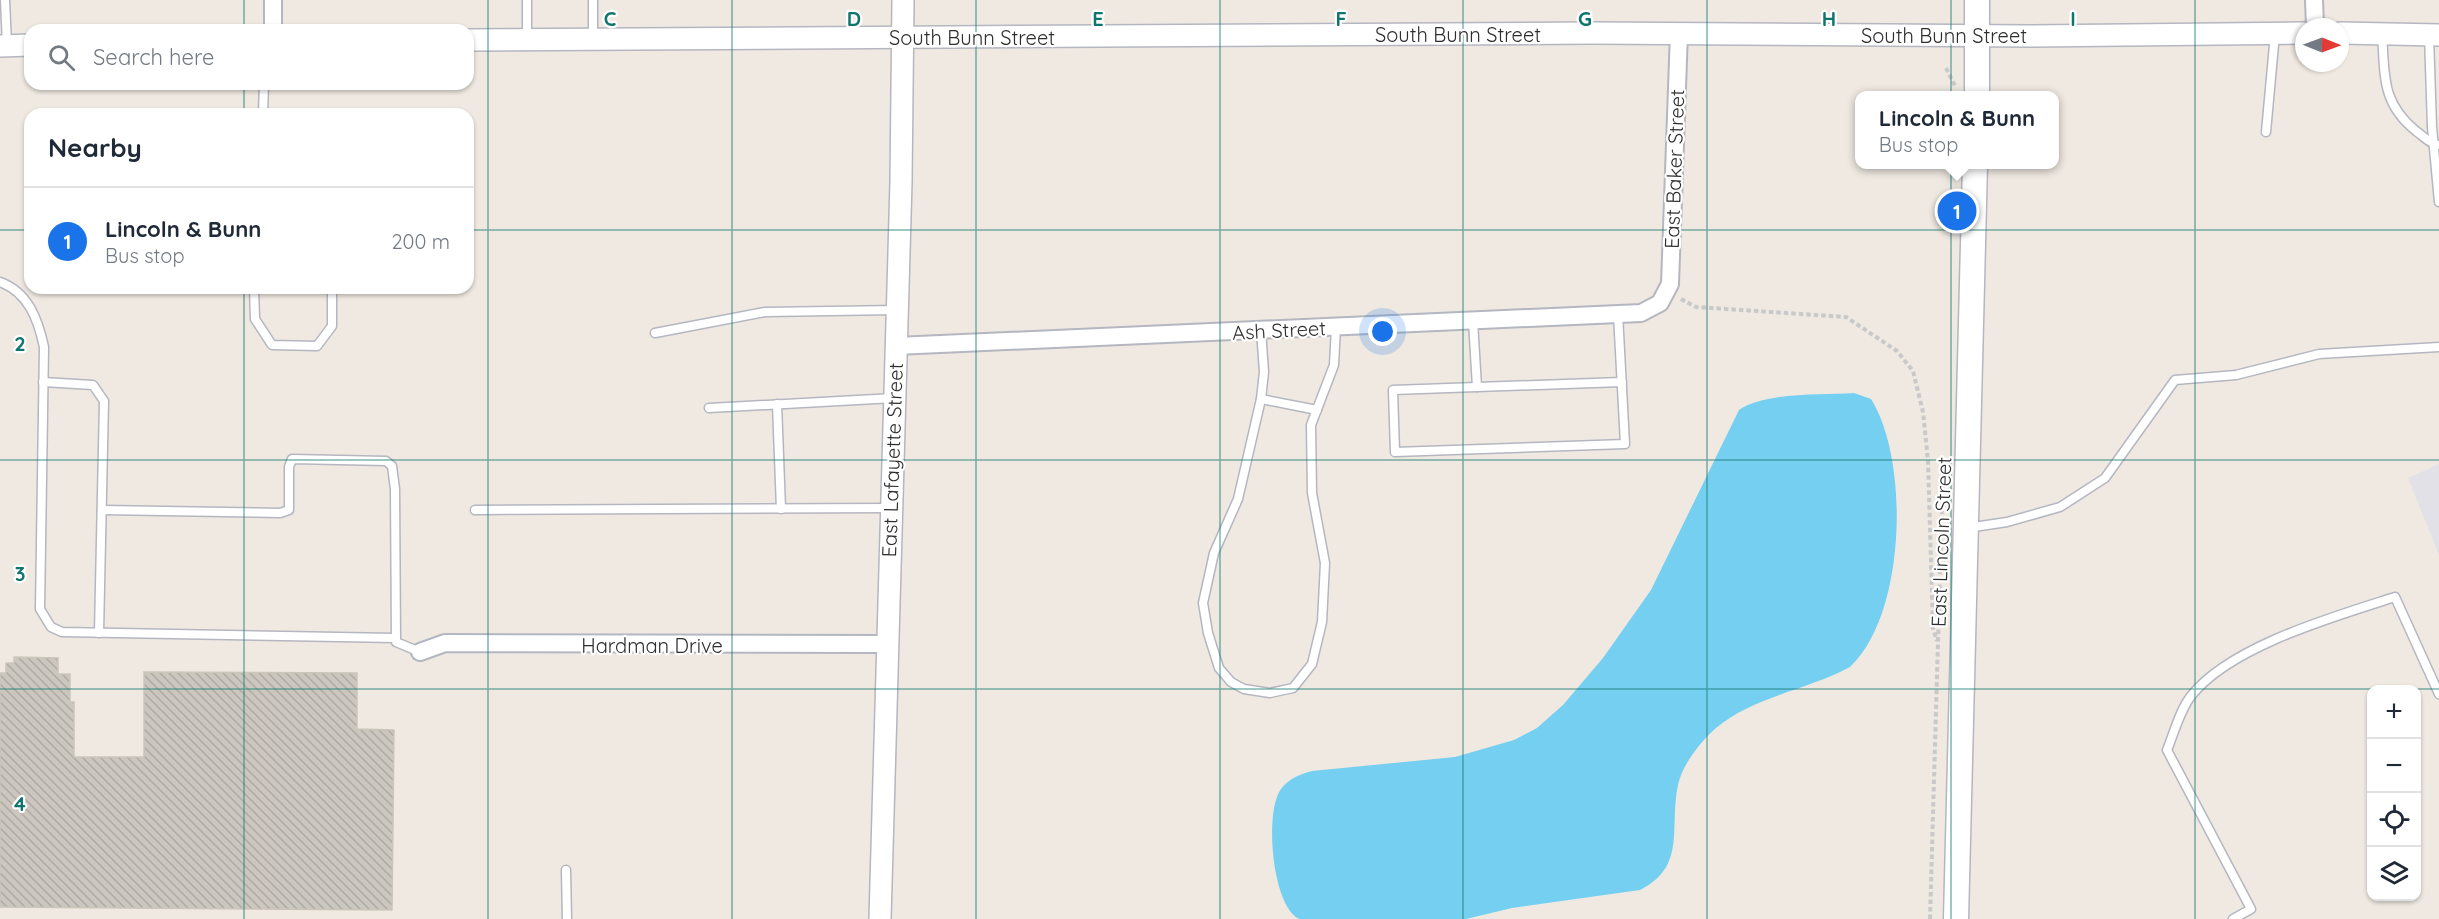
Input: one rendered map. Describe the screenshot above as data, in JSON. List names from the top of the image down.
{
  "streets": {
    "main road": ["East Lincoln Street"],
    "street": [
      "South Bunn Street",
      "East Baker Street",
      "Ash Street",
      "East Lafayette Street",
      "Hardman Drive"
    ]
  },
  "crossings": [
    ["South Bunn Street", "East Baker Street"],
    ["South Bunn Street", "East Lafayette Street"],
    ["East Baker Street", "Ash Street"],
    ["Ash Street", "East Lafayette Street"],
    ["East Lafayette Street", "Hardman Drive"]
  ],
  "north": "right",
  "page": {
    "search": "Search here",
    "popup": ["Lincoln & Bunn", "Bus stop"],
    "heading": "Nearby",
    "list": [
      {
        "mark": "1",
        "name": "Lincoln & Bunn",
        "note": "Bus stop",
        "value": "200 m"
      }
    ],
    "pins": "1",
    "map_buttons": ["+", "−"]
  },
  "grid": {
    "columns": [
      "C",
      "D",
      "E",
      "F",
      "G",
      "H",
      "I"
    ],
    "rows": ["2", "3", "4"]
  }
}
